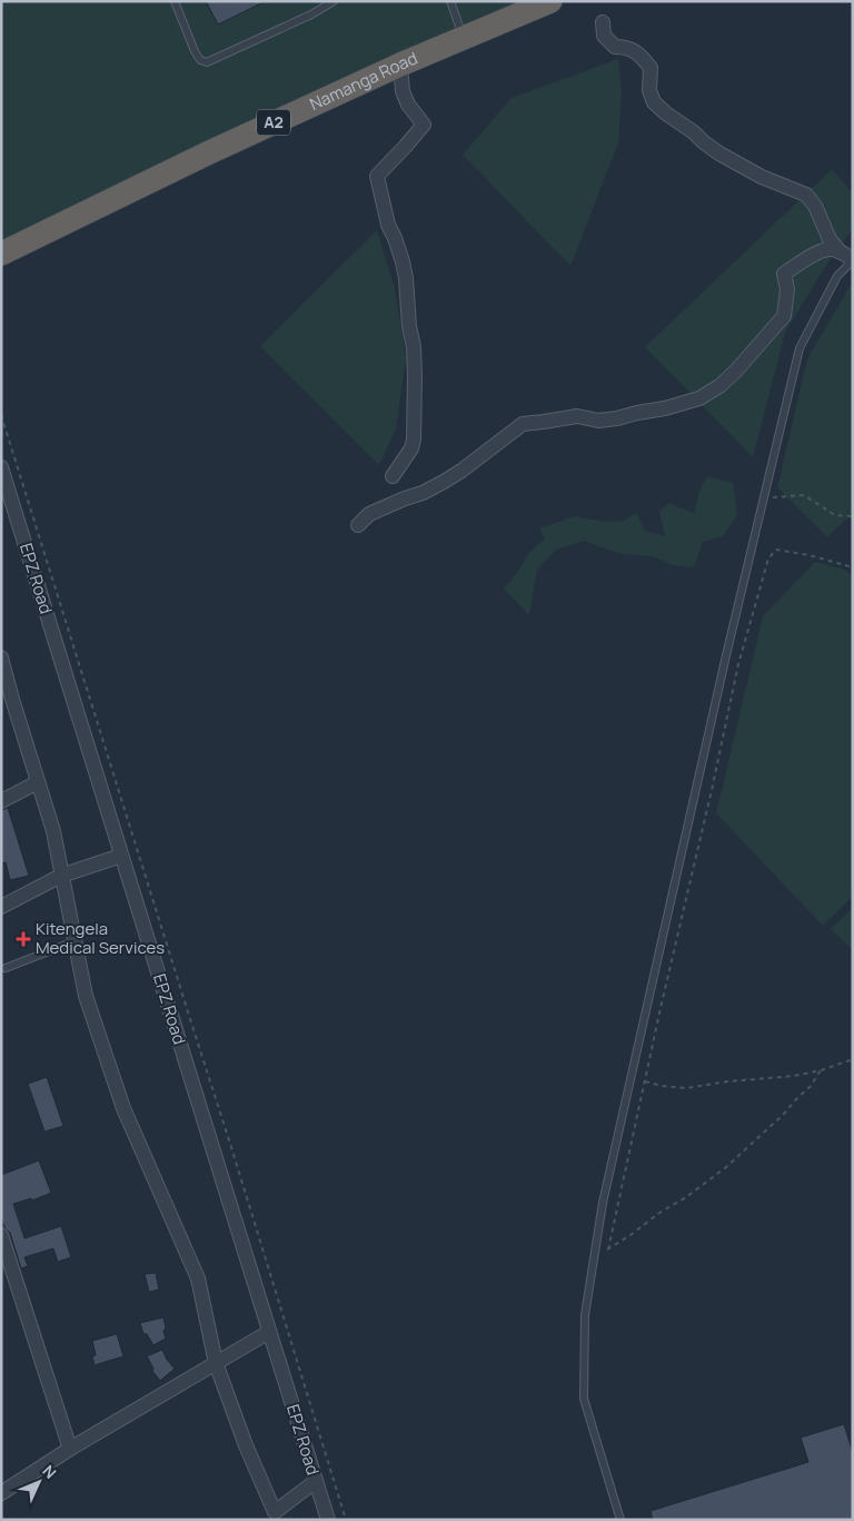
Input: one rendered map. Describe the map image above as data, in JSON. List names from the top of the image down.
{
  "streets": {
    "highway": ["Namanga Road", "A2"],
    "street": ["EPZ Road"]
  },
  "places": {
    "health": ["Kitengela Medical Services"]
  },
  "north": "top right"
}
